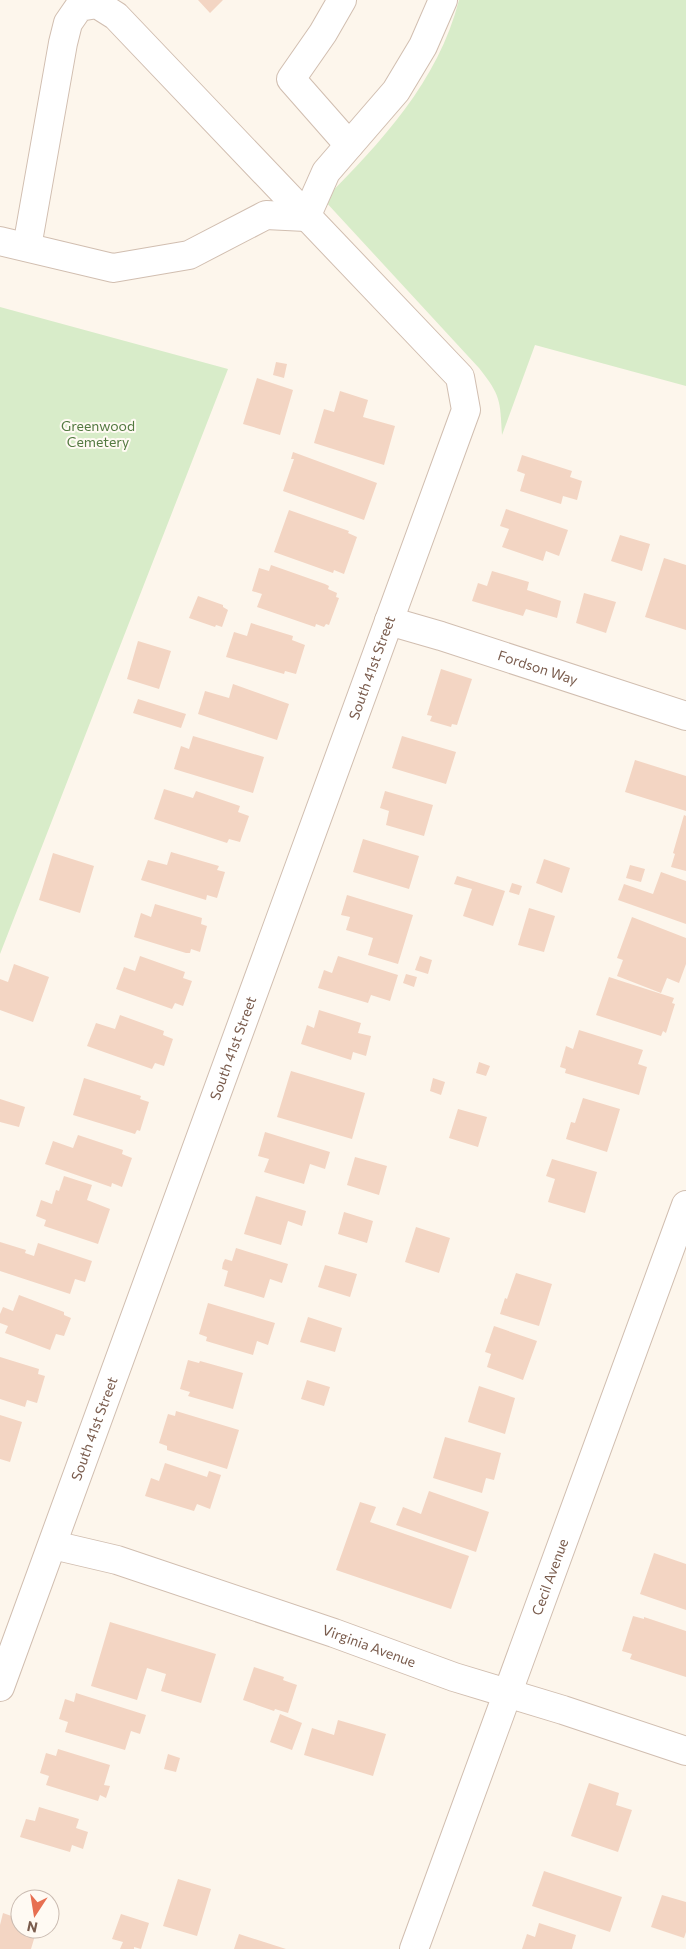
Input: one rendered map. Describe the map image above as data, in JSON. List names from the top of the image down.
{
  "streets": {
    "street": [
      "South 41st Street",
      "Fordson Way",
      "Cecil Avenue",
      "Virginia Avenue"
    ]
  },
  "crossings": [
    ["South 41st Street", "Fordson Way"],
    ["South 41st Street", "Virginia Avenue"],
    ["Cecil Avenue", "Virginia Avenue"]
  ],
  "parks": ["Greenwood Cemetery"],
  "north": "bottom"
}
